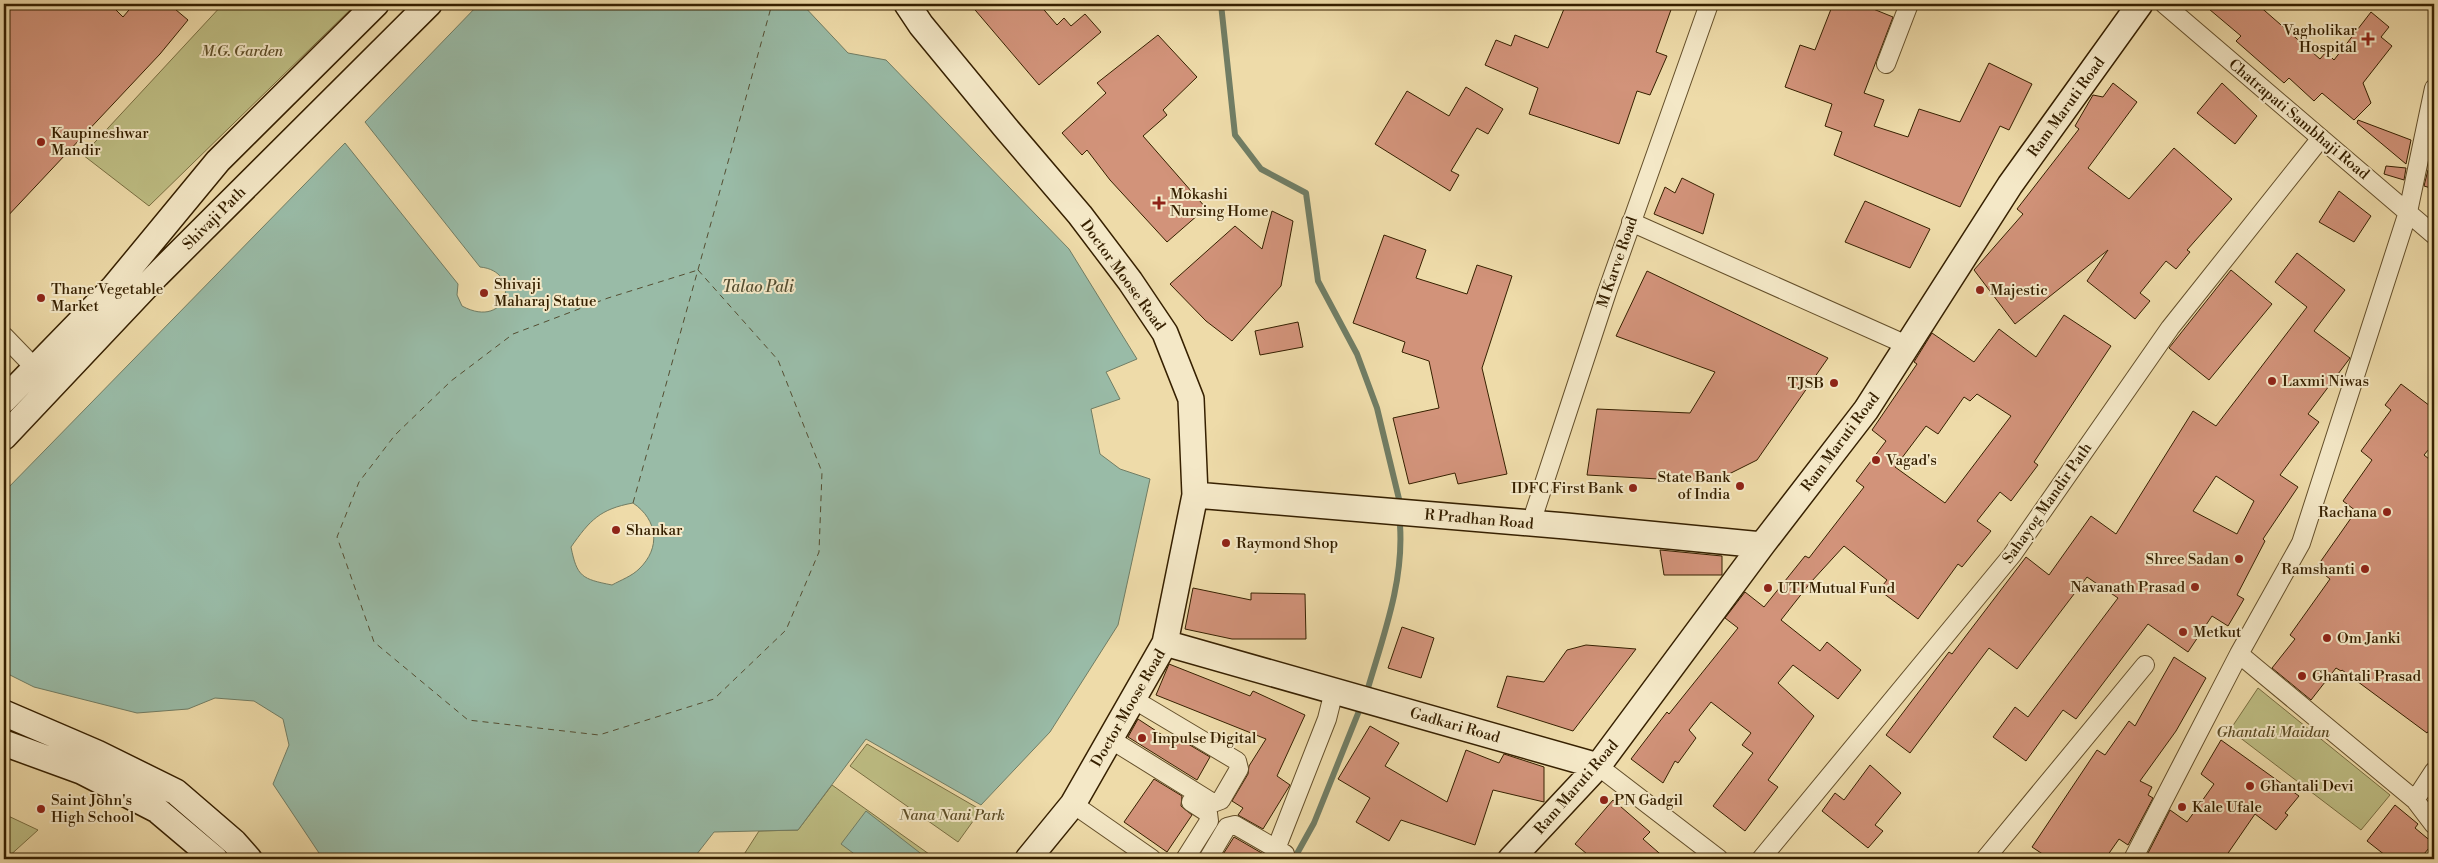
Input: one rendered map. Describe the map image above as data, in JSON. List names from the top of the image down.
{
  "streets": {
    "main road": [
      "Ram Maruti Road",
      "Shivaji Path",
      "Doctor Moose Road",
      "R Pradhan Road",
      "Gadkari Road"
    ],
    "street": ["Chatrapati Sambhaji Road", "M Karve Road", "Sahayog Mandir Path"]
  },
  "crossings": [
    ["Ram Maruti Road", "R Pradhan Road"],
    ["Ram Maruti Road", "Gadkari Road"],
    ["Chatrapati Sambhaji Road", "Sahayog Mandir Path"],
    ["M Karve Road", "R Pradhan Road"],
    ["Doctor Moose Road", "R Pradhan Road"],
    ["Doctor Moose Road", "Gadkari Road"]
  ],
  "water": ["Talao Pali"],
  "parks": ["M.G. Garden", "Ghantali Maidan", "Nana Nani Park"],
  "places": {
    "health": ["Vagholikar Hospital", "Mokashi Nursing Home"],
    "other": [
      "Kaupineshwar Mandir",
      "Majestic",
      "Shivaji Maharaj Statue",
      "Thane Vegetable Market",
      "Laxmi Niwas",
      "TJSB",
      "Vagad's",
      "State Bank of India",
      "IDFC First Bank",
      "Rachana",
      "Shankar",
      "Raymond Shop",
      "Shree Sadan",
      "Ramshanti",
      "Navanath Prasad",
      "UTI Mutual Fund",
      "Metkut",
      "Om Janki",
      "Ghantali Prasad",
      "Impulse Digital",
      "Ghantali Devi",
      "PN Gadgil",
      "Kale Ufale",
      "Saint John's High School"
    ]
  }
}
